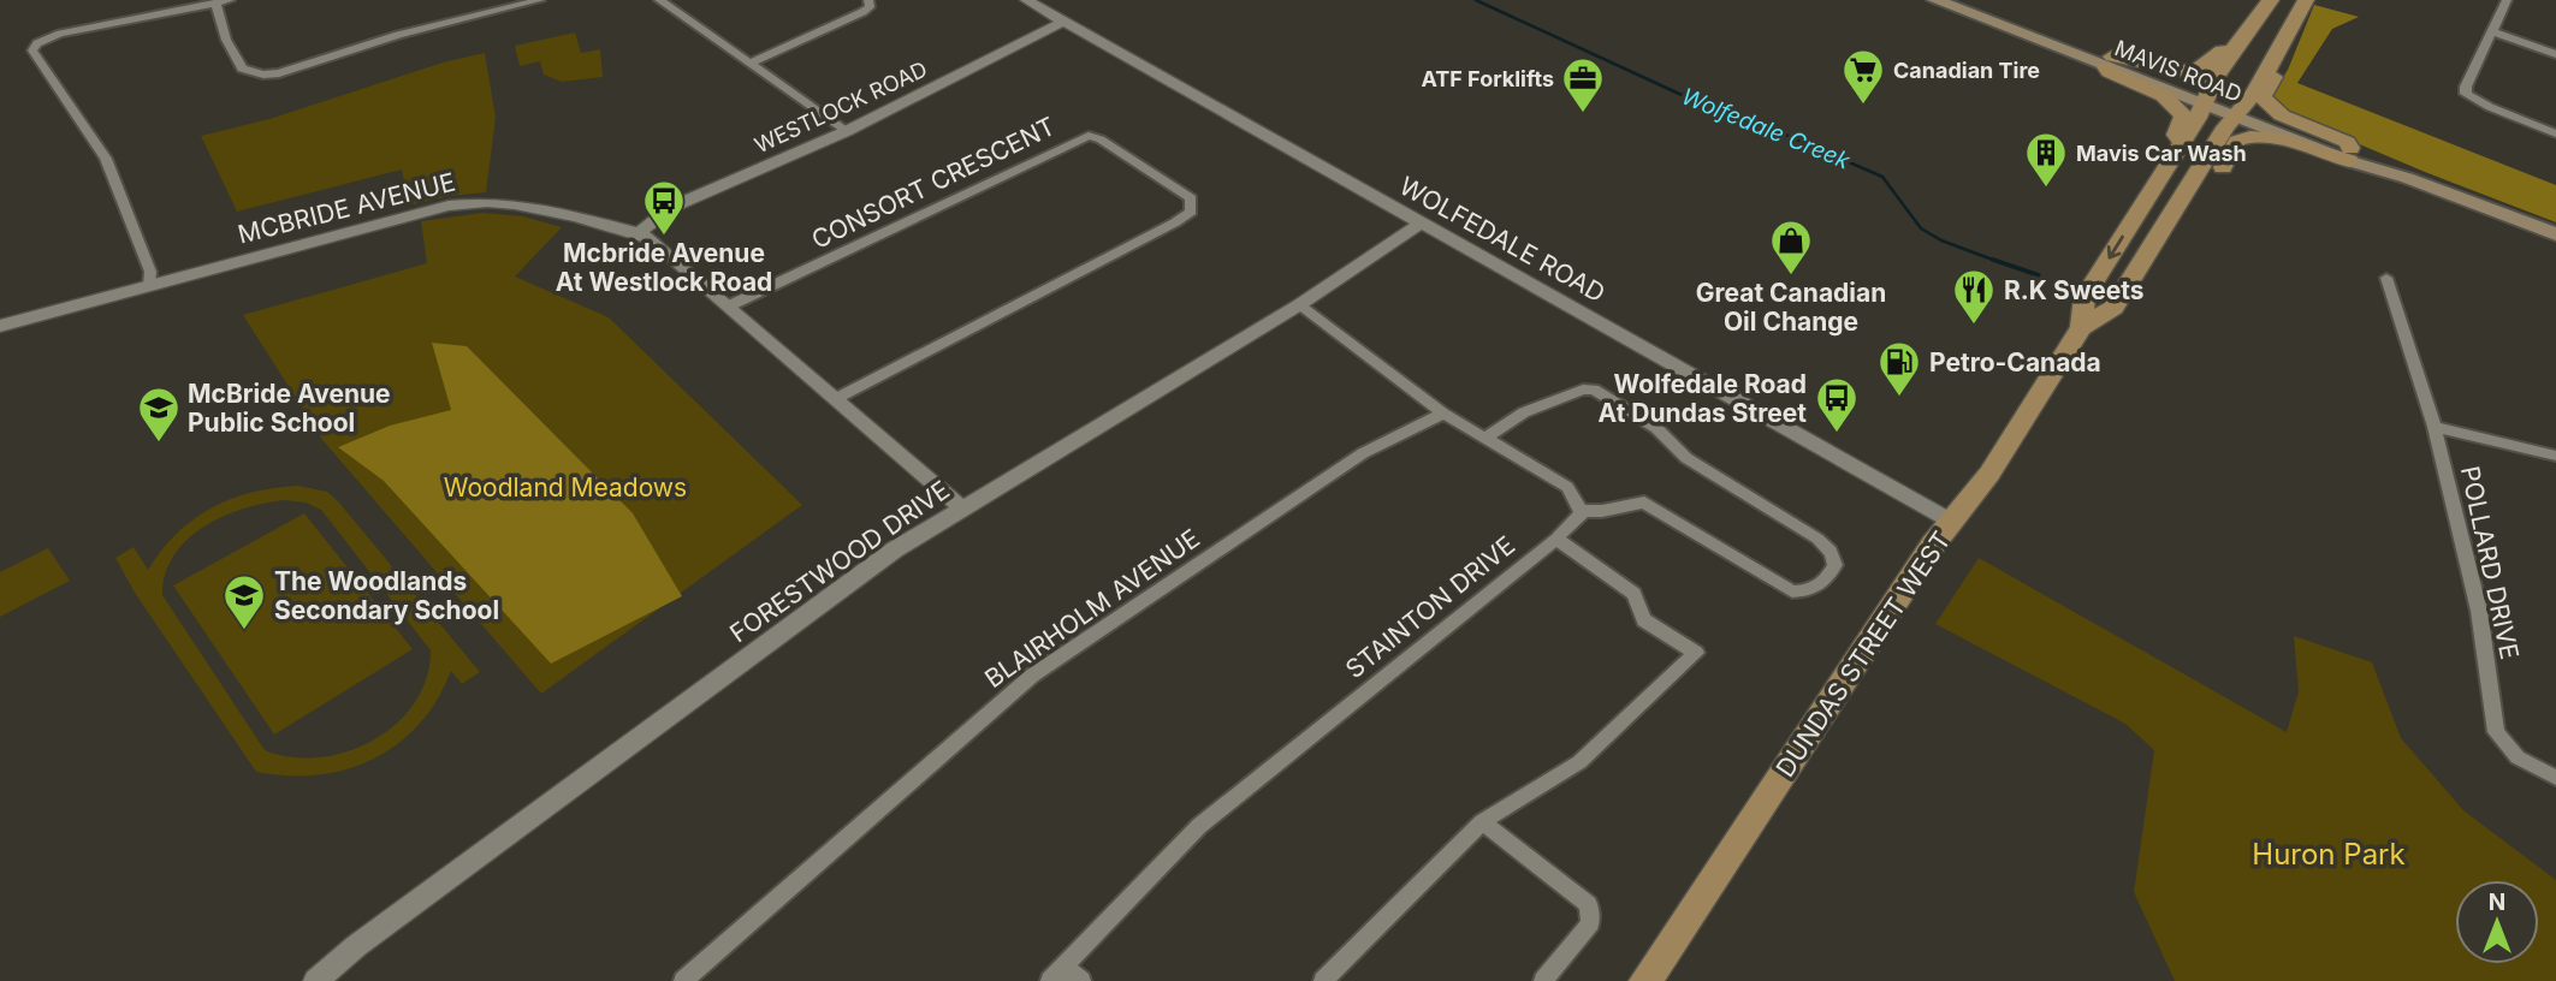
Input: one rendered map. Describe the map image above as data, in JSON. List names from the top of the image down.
{
  "streets": {
    "main road": ["MAVIS ROAD", "DUNDAS STREET WEST"],
    "street": [
      "WESTLOCK ROAD",
      "CONSORT CRESCENT",
      "MCBRIDE AVENUE",
      "WOLFEDALE ROAD",
      "FORESTWOOD DRIVE",
      "POLLARD DRIVE",
      "STAINTON DRIVE",
      "BLAIRHOLM AVENUE"
    ]
  },
  "crossings": [
    ["MAVIS ROAD", "DUNDAS STREET WEST"],
    ["WESTLOCK ROAD", "MCBRIDE AVENUE"],
    ["WESTLOCK ROAD", "WOLFEDALE ROAD"],
    ["CONSORT CRESCENT", "MCBRIDE AVENUE"],
    ["MCBRIDE AVENUE", "FORESTWOOD DRIVE"],
    ["WOLFEDALE ROAD", "FORESTWOOD DRIVE"],
    ["WOLFEDALE ROAD", "DUNDAS STREET WEST"]
  ],
  "water": ["Wolfedale Creek"],
  "parks": ["Woodland Meadows", "Huron Park"],
  "places": {
    "supermarket": ["Canadian Tire"],
    "office": ["ATF Forklifts"],
    "building": ["Mavis Car Wash"],
    "bus stop": ["Mcbride Avenue At Westlock Road", "Wolfedale Road At Dundas Street"],
    "shop": ["Great Canadian Oil Change"],
    "restaurant": ["R.K Sweets"],
    "fuel station": ["Petro-Canada"],
    "school or university": ["McBride Avenue Public School", "The Woodlands Secondary School"]
  },
  "north": "top"
}
